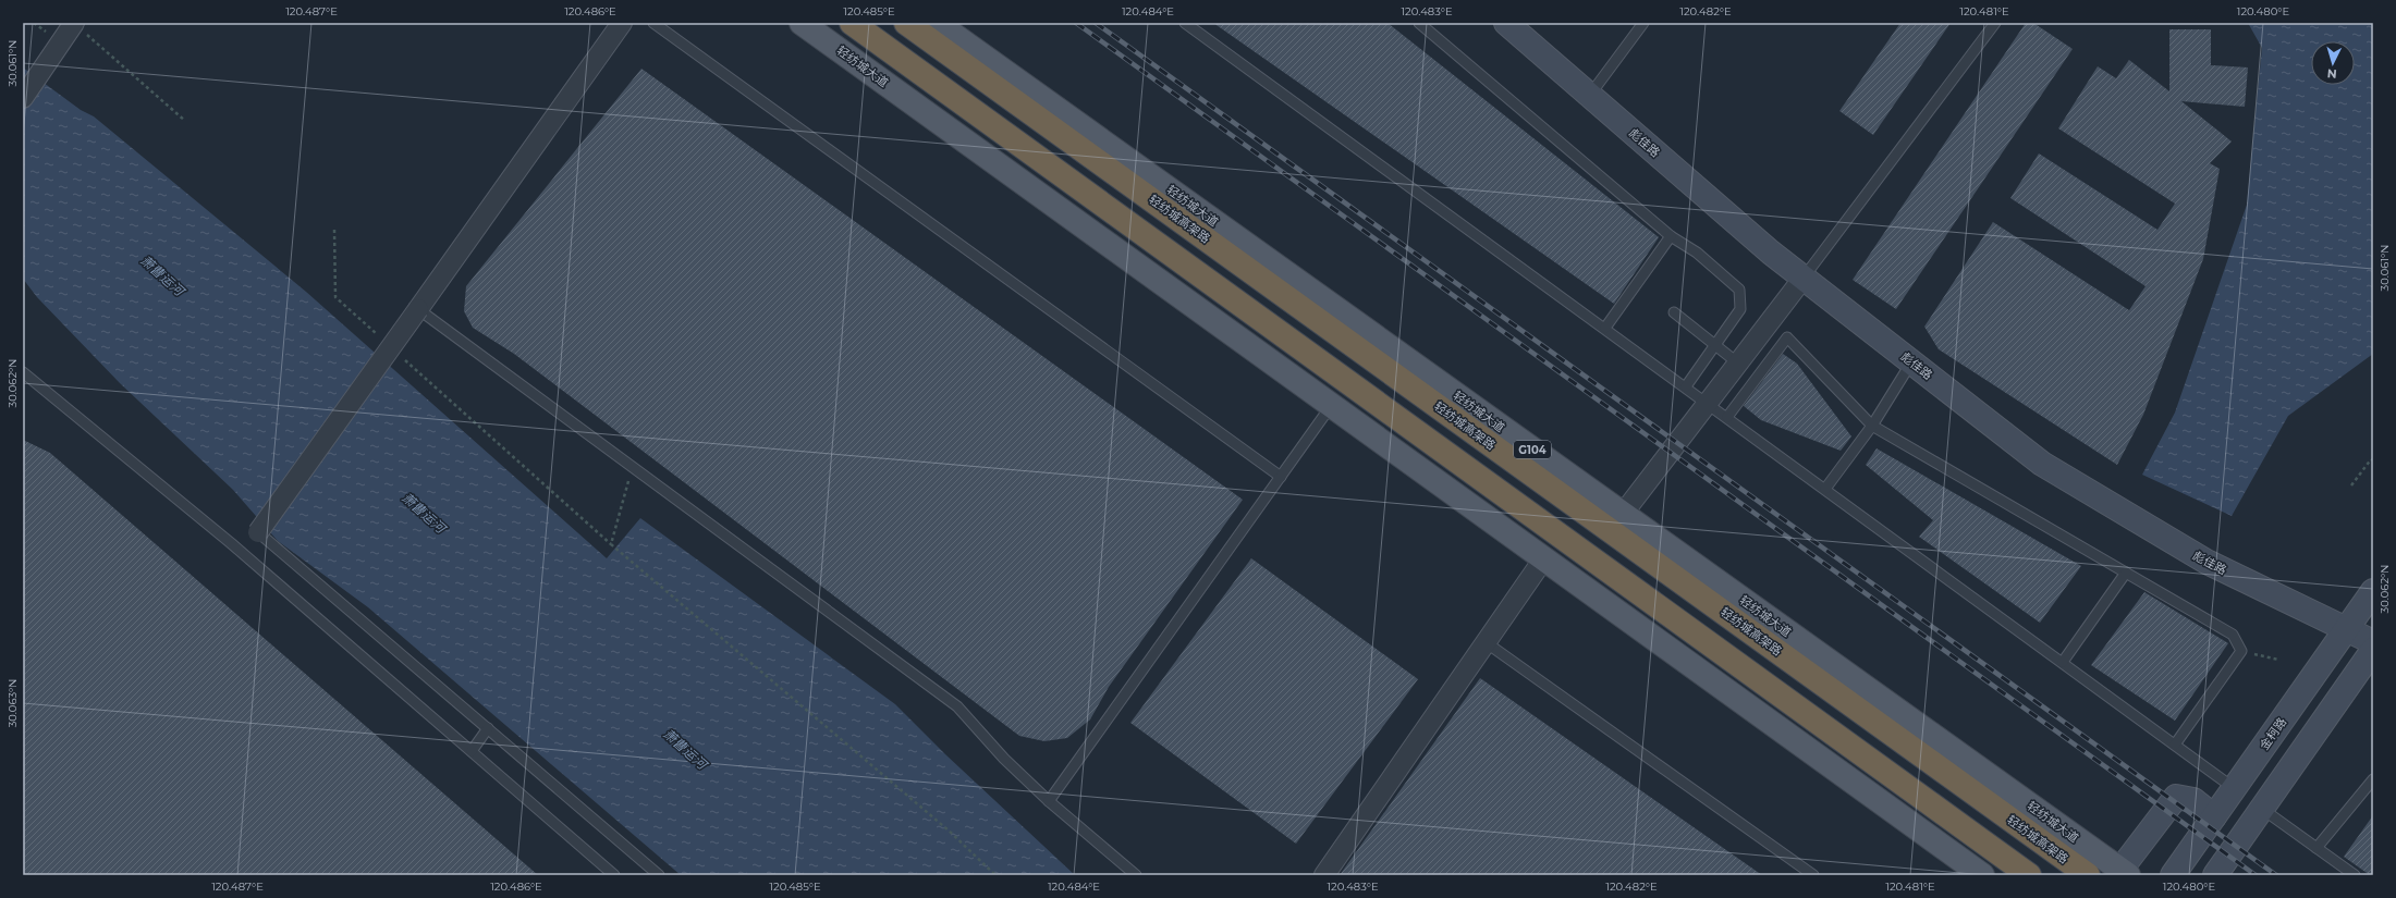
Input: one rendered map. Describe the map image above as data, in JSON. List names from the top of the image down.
{
  "streets": {
    "highway": ["轻纺城高架路"],
    "main road": ["轻纺城大道", "G104"],
    "street": ["彪佳路", "金柯路"]
  },
  "crossings": [
    ["彪佳路", "金柯路"]
  ],
  "water": ["萧曹运河"],
  "north": "bottom",
  "coordinates": [
    "120.487°E",
    "120.486°E",
    "120.485°E",
    "120.484°E",
    "120.483°E",
    "120.482°E",
    "120.481°E",
    "120.480°E",
    "30.061°N",
    "30.062°N",
    "30.063°N"
  ]
}
